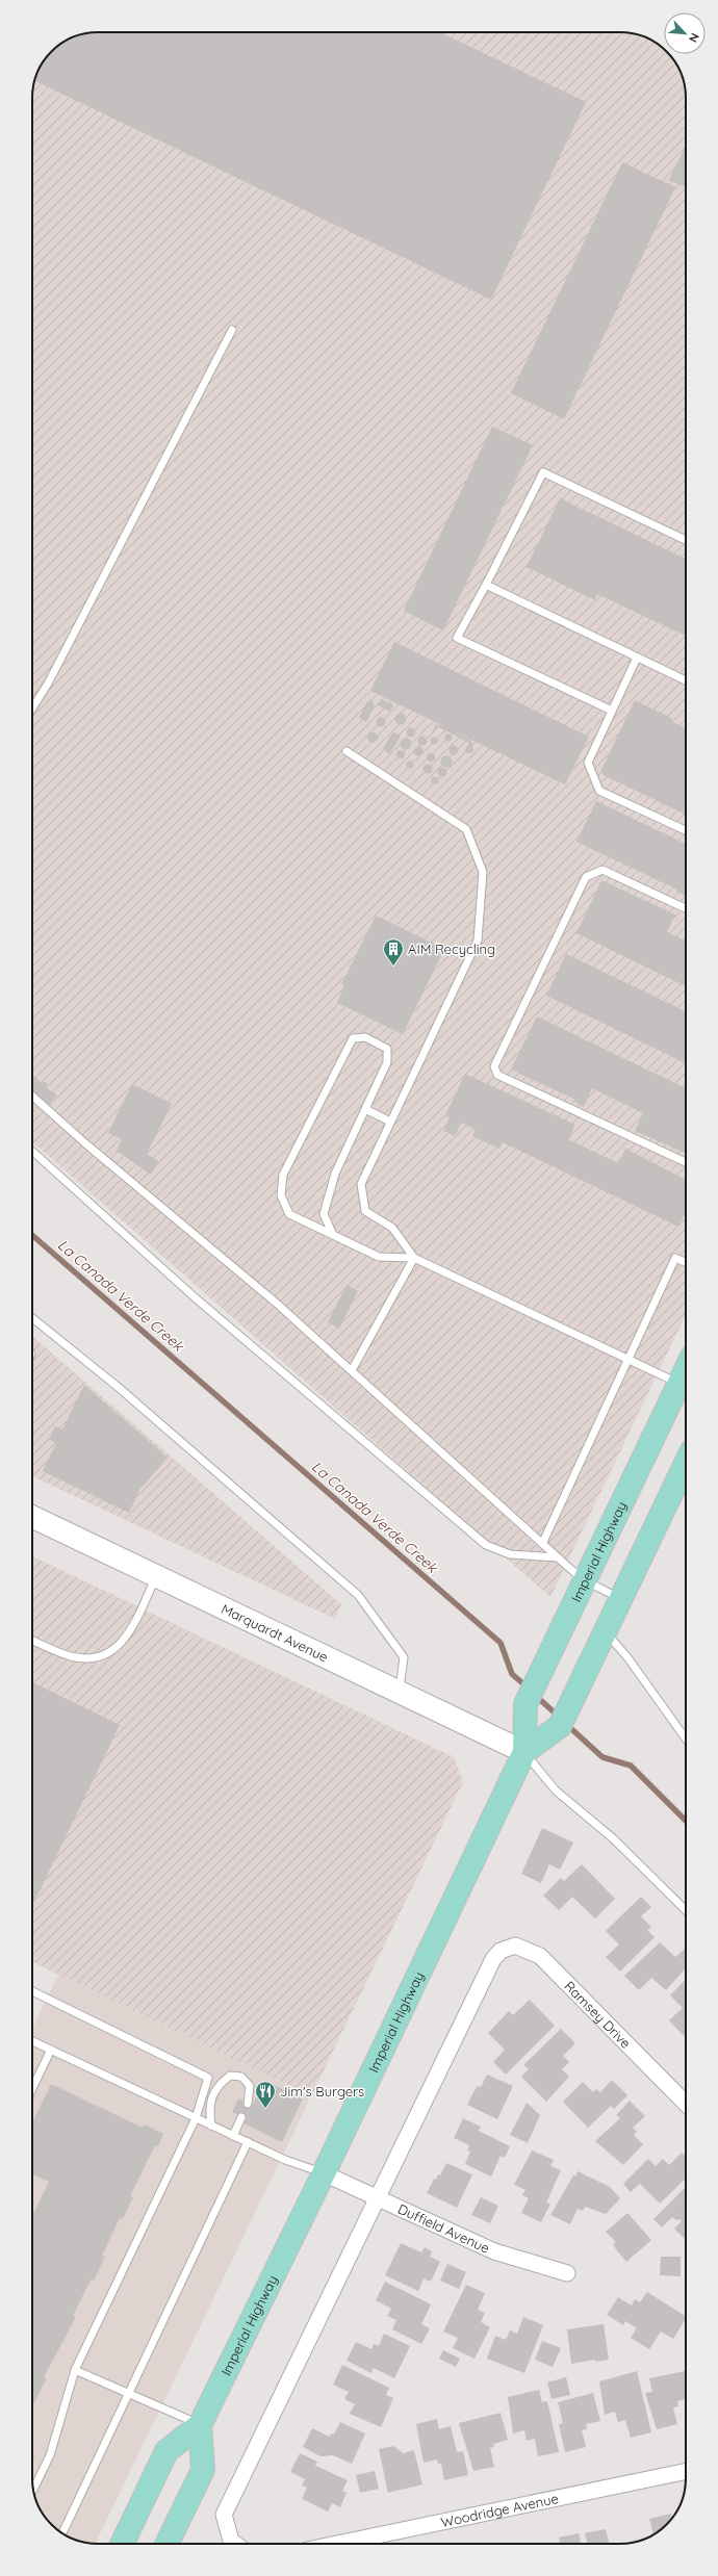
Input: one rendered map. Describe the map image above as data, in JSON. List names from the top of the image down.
{
  "streets": {
    "main road": ["Imperial Highway"],
    "street": [
      "Marquardt Avenue",
      "Ramsey Drive",
      "Duffield Avenue",
      "Woodridge Avenue"
    ]
  },
  "crossings": [
    ["Imperial Highway", "Marquardt Avenue"],
    ["Imperial Highway", "Duffield Avenue"],
    ["Ramsey Drive", "Duffield Avenue"]
  ],
  "water": ["La Canada Verde Creek"],
  "places": {
    "building": ["AIM Recycling"],
    "restaurant": ["Jim's Burgers"]
  },
  "north": "bottom right"
}
